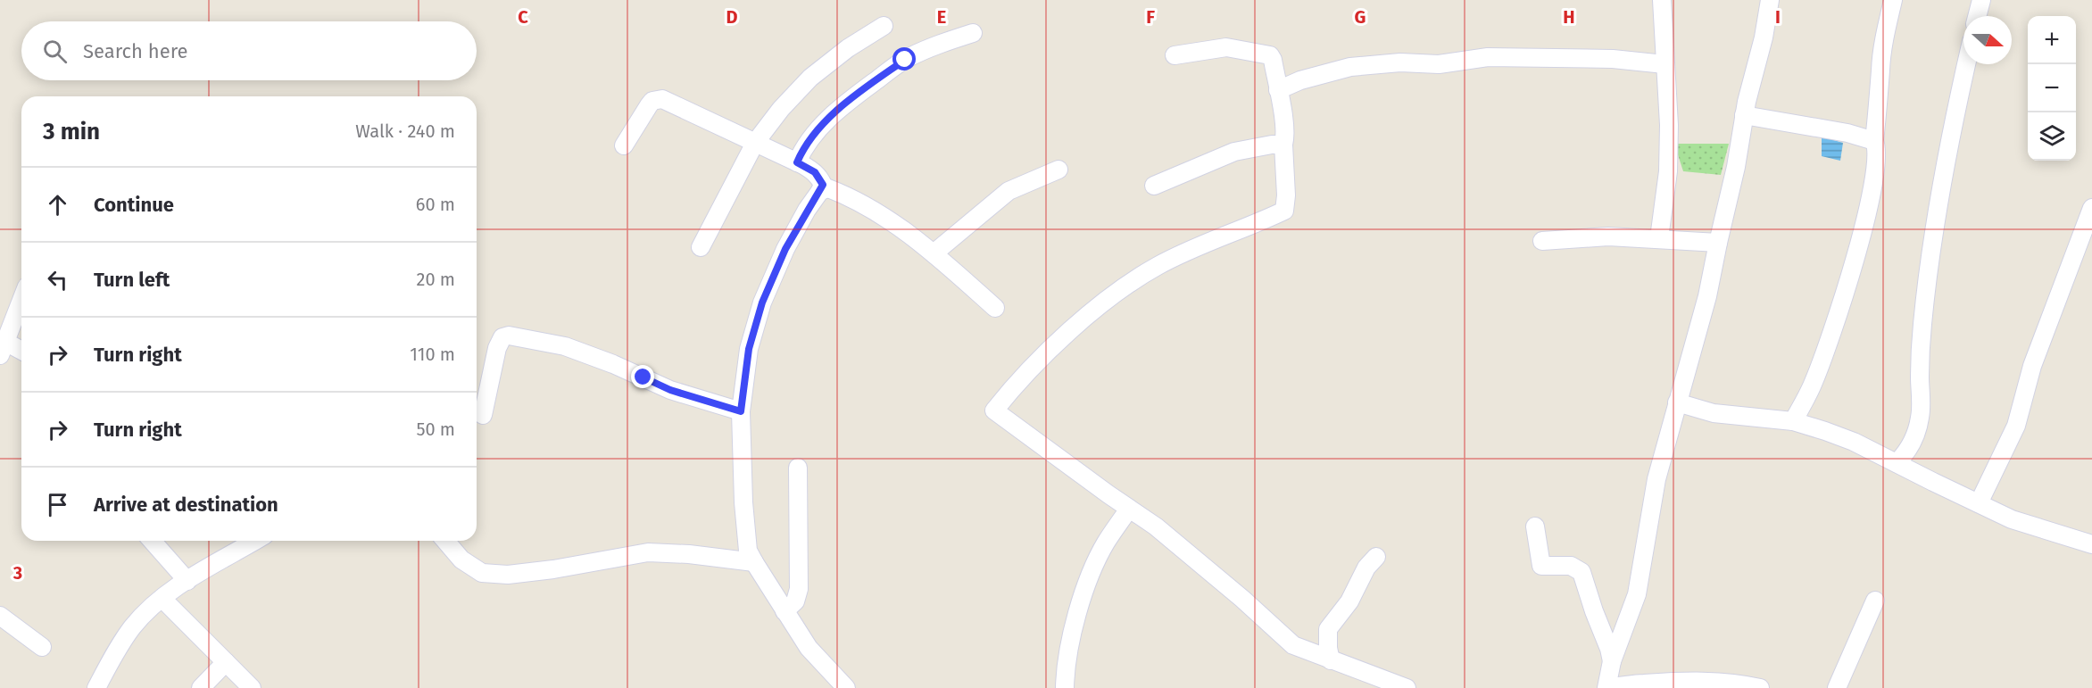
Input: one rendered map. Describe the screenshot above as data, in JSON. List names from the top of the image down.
{
  "north": "right",
  "page": {
    "map_buttons": ["+", "−"],
    "search": "Search here",
    "heading": ["3 min", "Walk · 240 m"],
    "list": [
      ["Continue", "60 m"],
      ["Turn left", "20 m"],
      ["Turn right", "110 m"],
      ["Turn right", "50 m"],
      "Arrive at destination"
    ]
  },
  "grid": {
    "columns": [
      "C",
      "D",
      "E",
      "F",
      "G",
      "H",
      "I"
    ],
    "rows": ["3"]
  }
}
